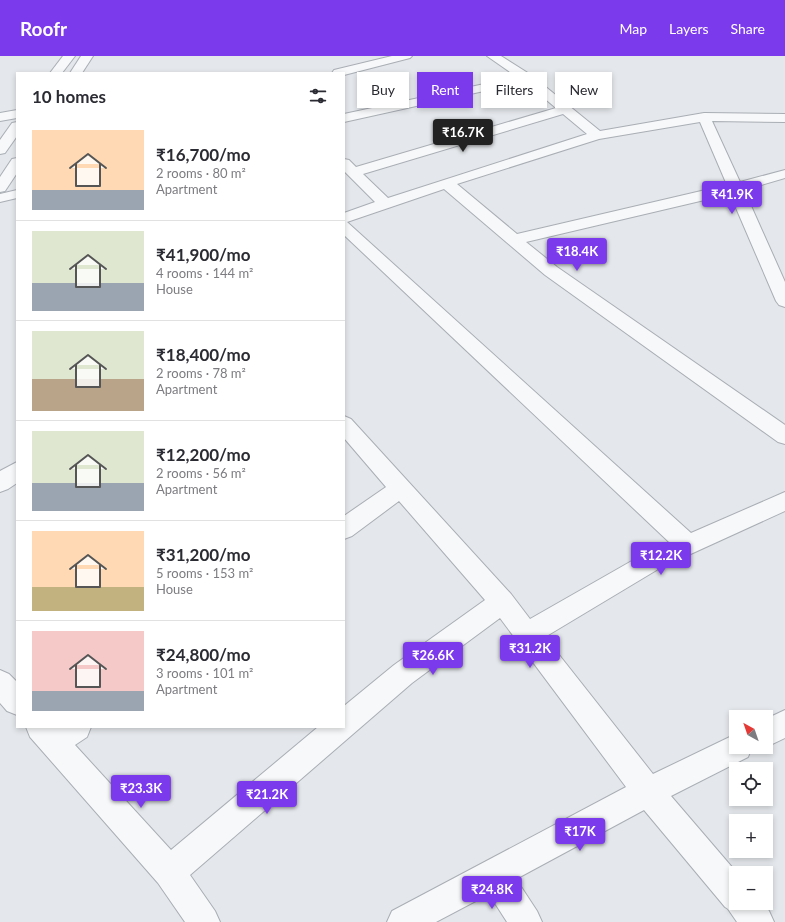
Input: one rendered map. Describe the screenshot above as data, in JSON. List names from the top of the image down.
{
  "north": "top left",
  "page": {
    "header": "Roofr",
    "nav": ["Map", "Layers", "Share"],
    "chip": [
      "Buy",
      "Rent",
      "Filters",
      "New"
    ],
    "heading": "10 homes",
    "price": [
      "₹16.7K",
      "₹41.9K",
      "₹18.4K",
      "₹12.2K",
      "₹31.2K",
      "₹26.6K",
      "₹23.3K",
      "₹21.2K",
      "₹17K",
      "₹24.8K"
    ],
    "list": [
      {
        "name": "₹16,700/mo",
        "note": "2 rooms · 80 m² · Apartment"
      },
      {
        "name": "₹41,900/mo",
        "note": "4 rooms · 144 m² · House"
      },
      {
        "name": "₹18,400/mo",
        "note": "2 rooms · 78 m² · Apartment"
      },
      {
        "name": "₹12,200/mo",
        "note": "2 rooms · 56 m² · Apartment"
      },
      {
        "name": "₹31,200/mo",
        "note": "5 rooms · 153 m² · House"
      },
      {
        "name": "₹24,800/mo",
        "note": "3 rooms · 101 m² · Apartment"
      }
    ],
    "map_buttons": ["+", "−"]
  }
}
